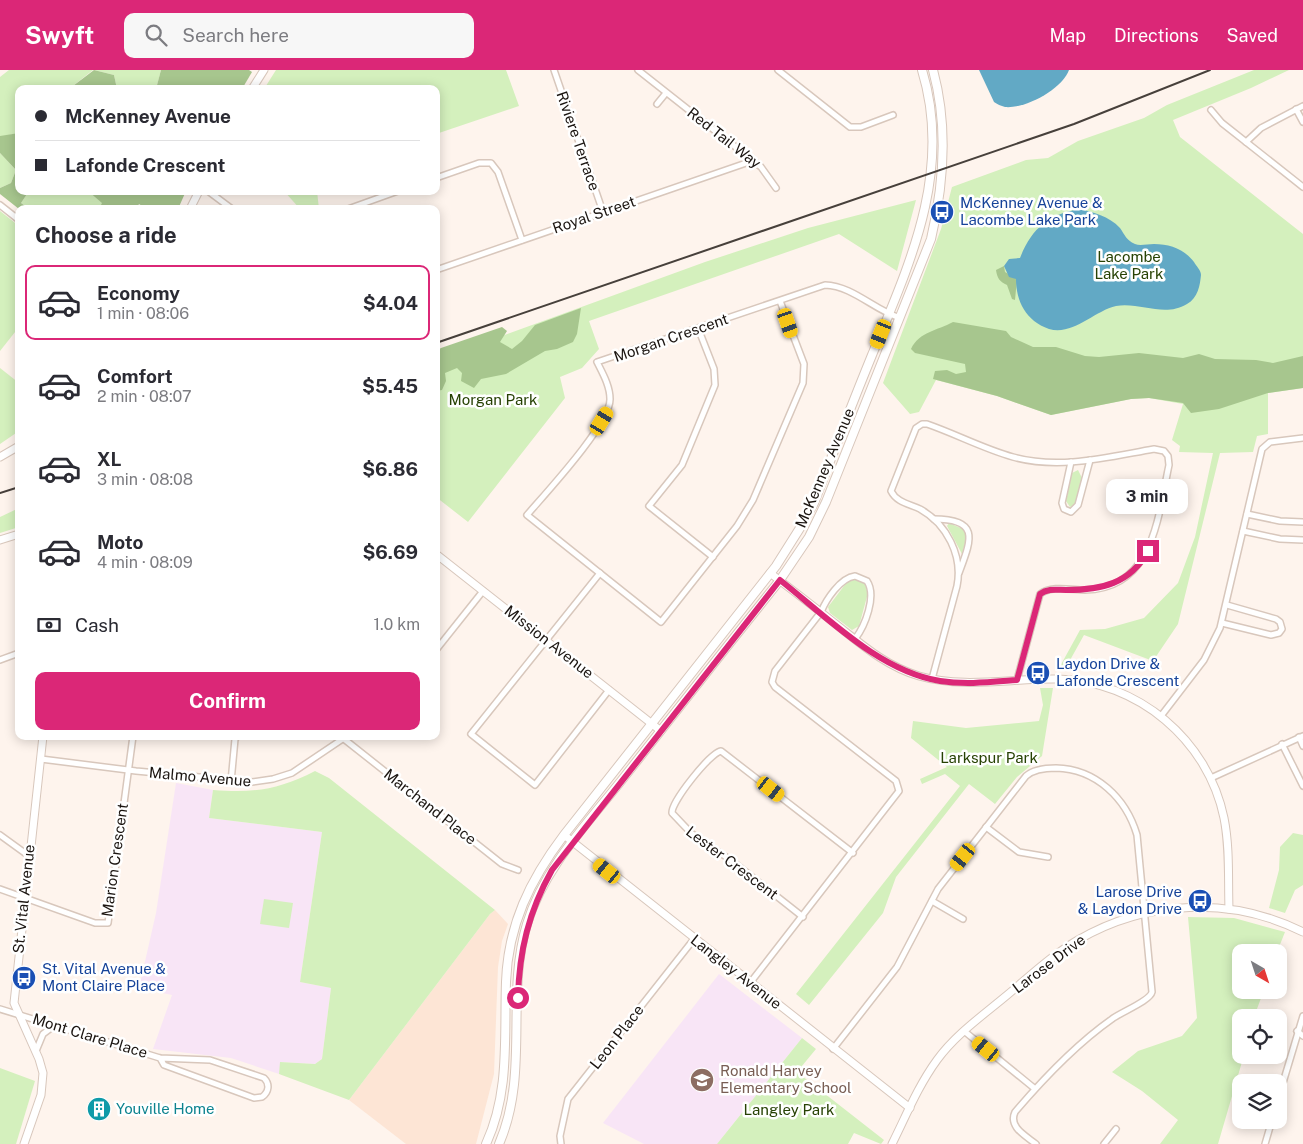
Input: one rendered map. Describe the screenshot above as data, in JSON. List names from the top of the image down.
{
  "streets": {
    "main road": ["McKenney Avenue"],
    "street": [
      "Red Tail Way",
      "Riviere Terrace",
      "Royal Street",
      "Morgan Crescent",
      "Mission Avenue",
      "Malmo Avenue",
      "Marchand Place",
      "Marion Crescent",
      "Lester Crescent",
      "St. Vital Avenue",
      "Larose Drive",
      "Langley Avenue",
      "Mont Clare Place",
      "Leon Place"
    ]
  },
  "crossings": [
    ["Red Tail Way", "Royal Street"],
    ["Riviere Terrace", "Royal Street"],
    ["Morgan Crescent", "McKenney Avenue"],
    ["McKenney Avenue", "Mission Avenue"],
    ["McKenney Avenue", "Langley Avenue"],
    ["Malmo Avenue", "Marion Crescent"],
    ["Malmo Avenue", "St. Vital Avenue"],
    ["Marion Crescent", "St. Vital Avenue"],
    ["St. Vital Avenue", "Mont Clare Place"],
    ["Larose Drive", "Langley Avenue"],
    ["Langley Avenue", "Leon Place"]
  ],
  "parks": [
    "Lacombe Lake Park",
    "Morgan Park",
    "Larkspur Park",
    "Langley Park"
  ],
  "places": {
    "bus stop": [
      "McKenney Avenue & Lacombe Lake Park",
      "Laydon Drive & Lafonde Crescent",
      "Larose Drive & Laydon Drive",
      "St. Vital Avenue & Mont Claire Place"
    ],
    "school or university": ["Ronald Harvey Elementary School"],
    "building": ["Youville Home"]
  },
  "north": "bottom right",
  "page": {
    "header": "Swyft",
    "search": "Search here",
    "nav": ["Map", "Directions", "Saved"],
    "banner": ["McKenney Avenue", "Lafonde Crescent"],
    "heading": "Choose a ride",
    "list": [
      {
        "name": "Economy",
        "note": "1 min · 08:06",
        "value": "$4.04"
      },
      {
        "name": "Comfort",
        "note": "2 min · 08:07",
        "value": "$5.45"
      },
      {
        "name": "XL",
        "note": "3 min · 08:08",
        "value": "$6.86"
      },
      {
        "name": "Moto",
        "note": "4 min · 08:09",
        "value": "$6.69"
      }
    ],
    "bubble": "3 min",
    "pay": ["Cash", "1.0 km"],
    "buttons": "Confirm"
  }
}
